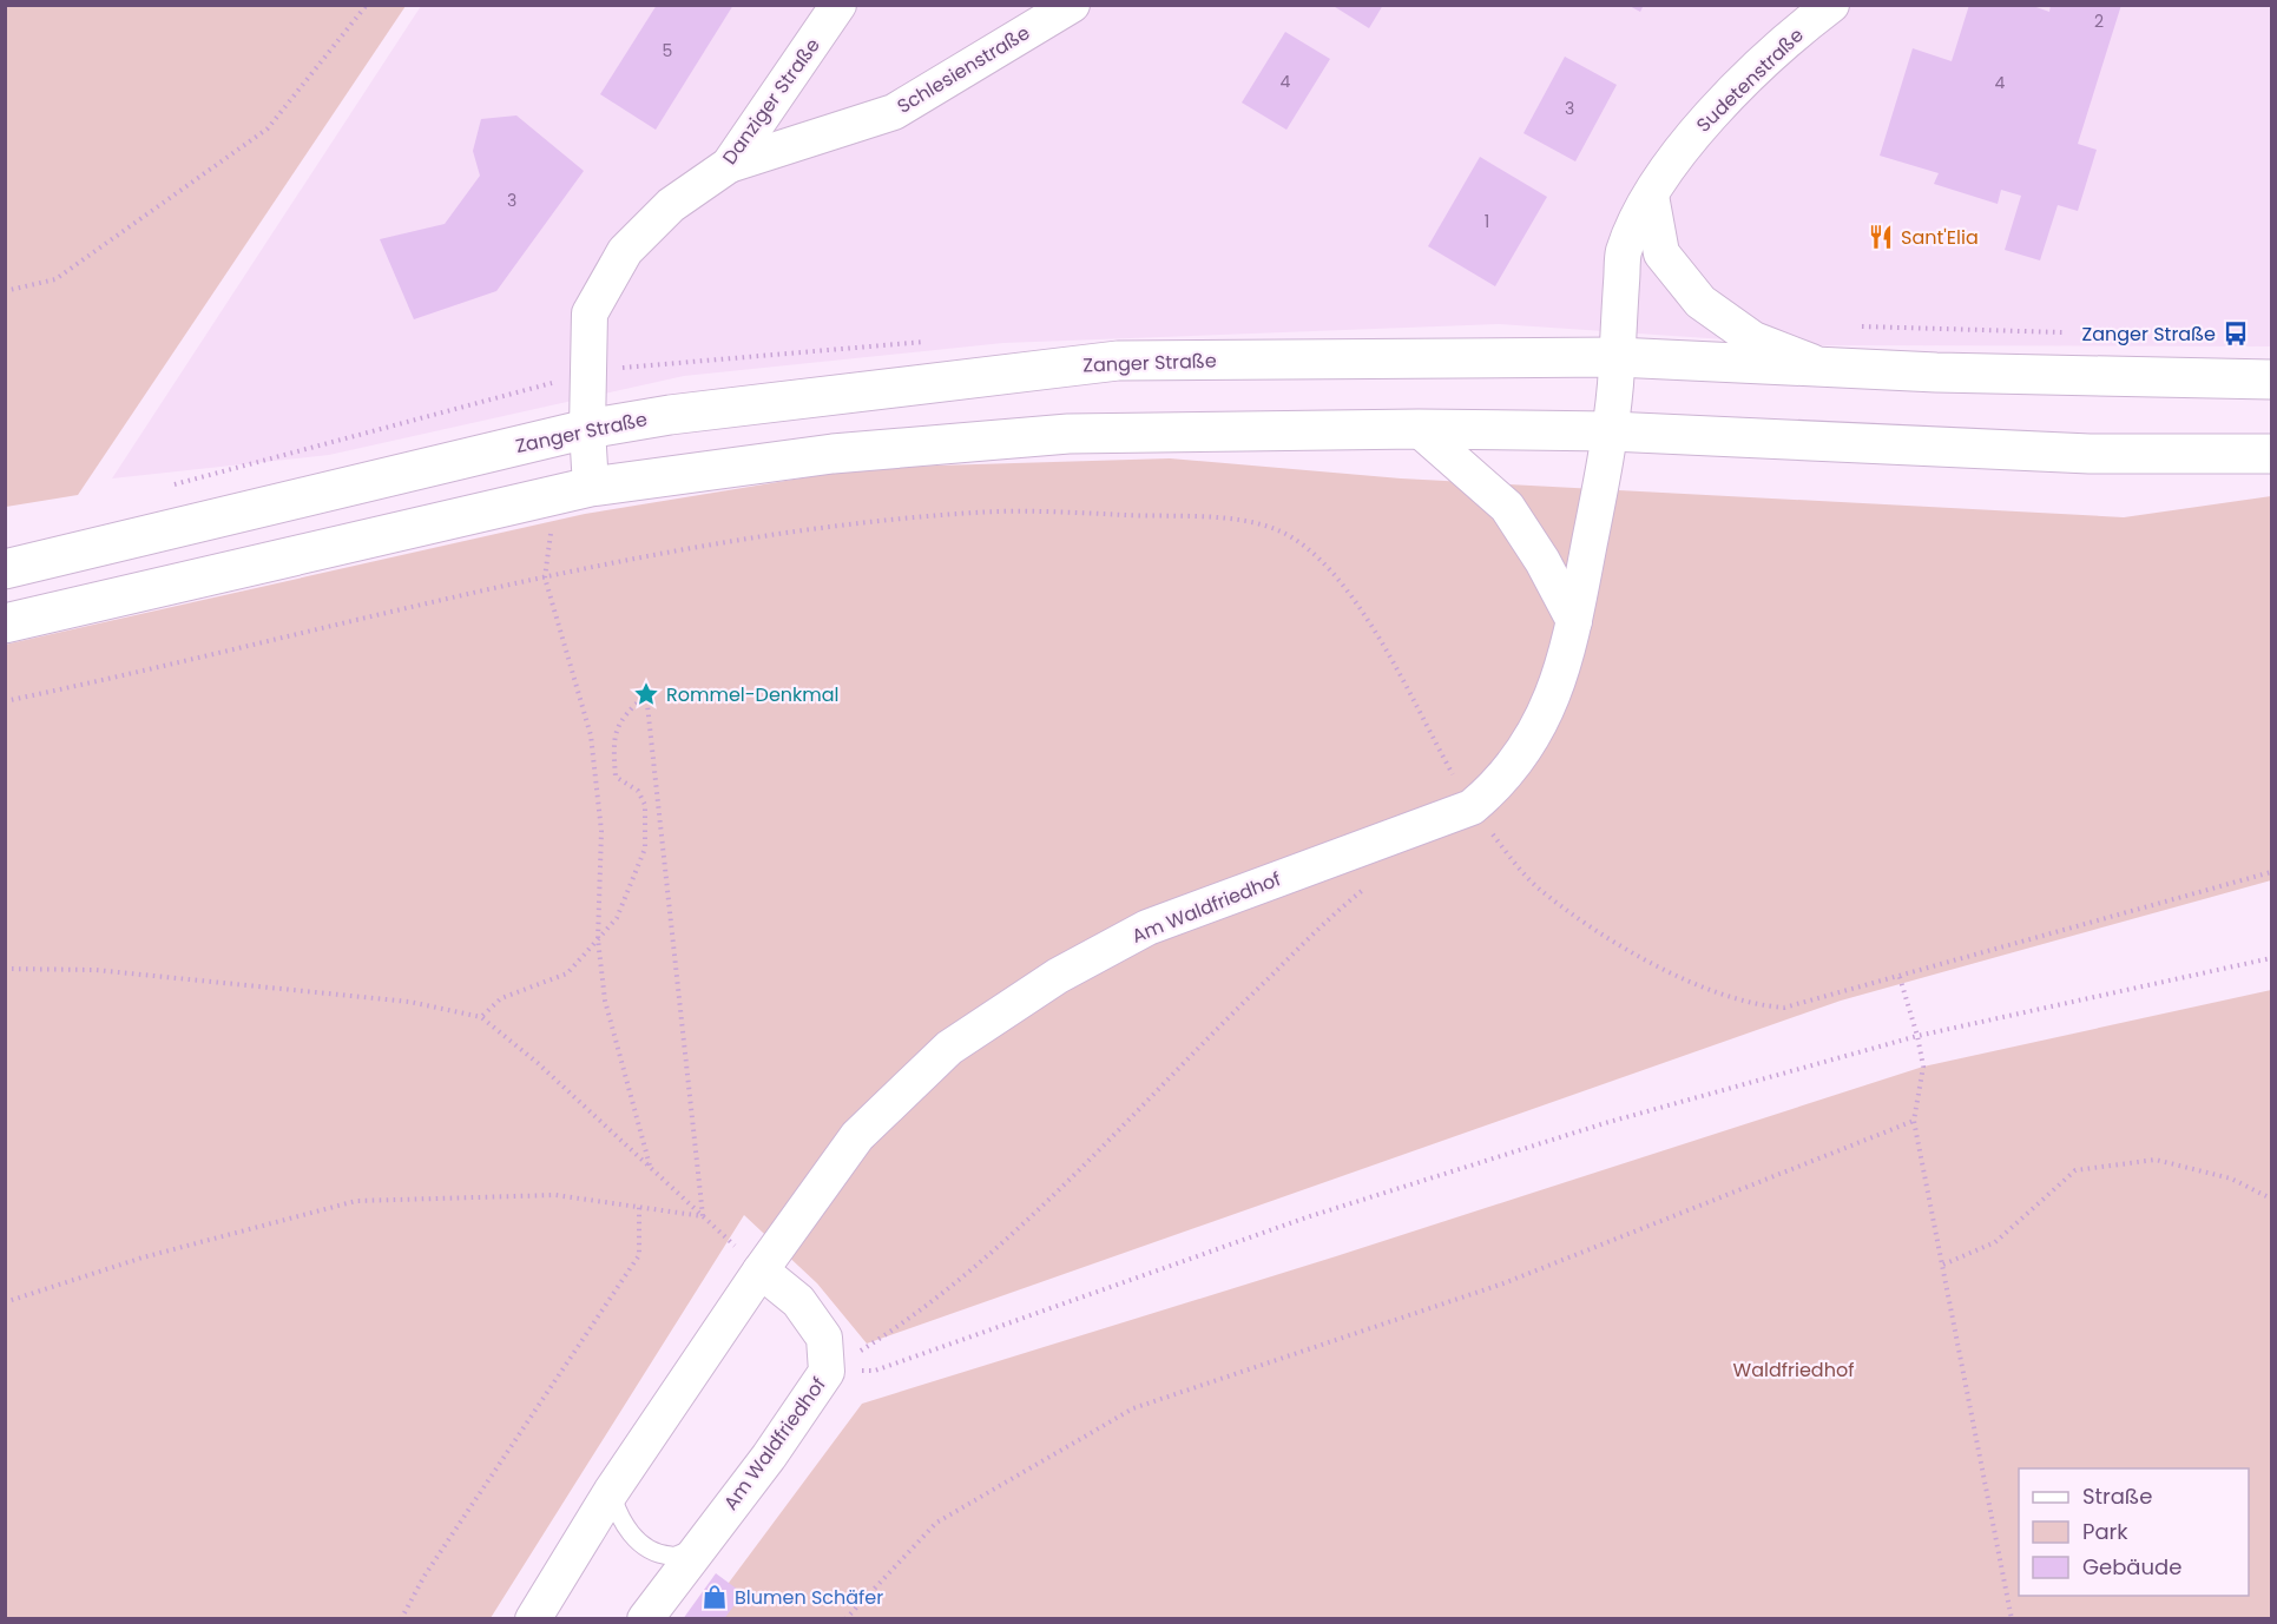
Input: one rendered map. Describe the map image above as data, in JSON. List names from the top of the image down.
{
  "streets": {
    "street": [
      "Schlesienstraße",
      "Sudetenstraße",
      "Danziger Straße",
      "Zanger Straße",
      "Am Waldfriedhof"
    ]
  },
  "crossings": [
    ["Schlesienstraße", "Danziger Straße"],
    ["Sudetenstraße", "Zanger Straße"],
    ["Sudetenstraße", "Am Waldfriedhof"],
    ["Danziger Straße", "Zanger Straße"]
  ],
  "parks": ["Waldfriedhof"],
  "places": {
    "restaurant": ["Sant'Elia"],
    "bus stop": ["Zanger Straße"],
    "place": ["Rommel-Denkmal"],
    "shop": ["Blumen Schäfer"]
  },
  "house_numbers": [
    "2",
    "5",
    "4",
    "4",
    "3",
    "3",
    "1"
  ],
  "legend": ["Straße", "Park", "Gebäude"]
}
